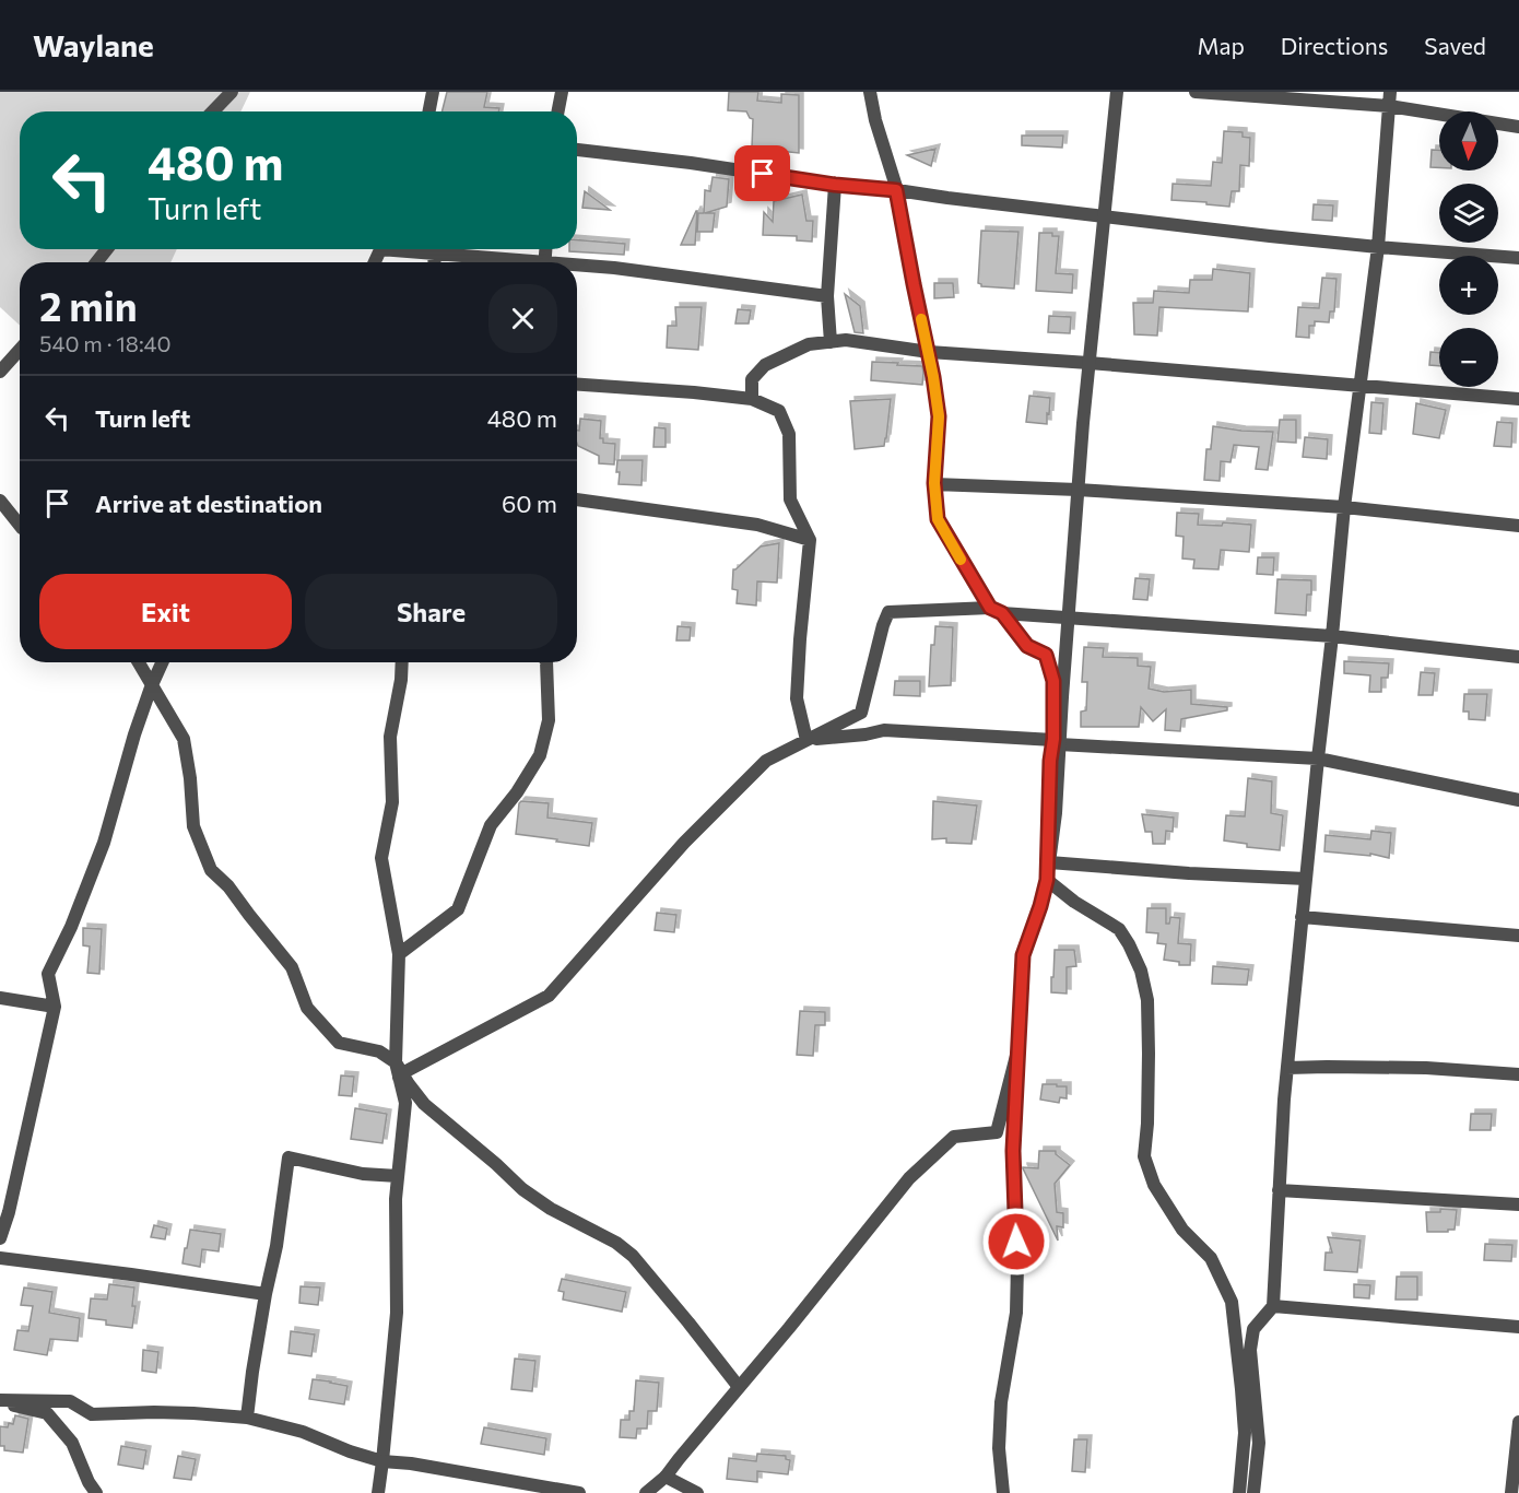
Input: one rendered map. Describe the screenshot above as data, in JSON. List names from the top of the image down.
{
  "north": "bottom",
  "page": {
    "header": "Waylane",
    "nav": ["Map", "Directions", "Saved"],
    "map_buttons": ["+", "−"],
    "turn": ["480 m", "Turn left"],
    "heading": ["2 min", "540 m · 18:40"],
    "list": [
      {
        "name": "Turn left",
        "value": "480 m"
      },
      {
        "name": "Arrive at destination",
        "value": "60 m"
      }
    ],
    "buttons": ["Exit", "Share"]
  }
}
